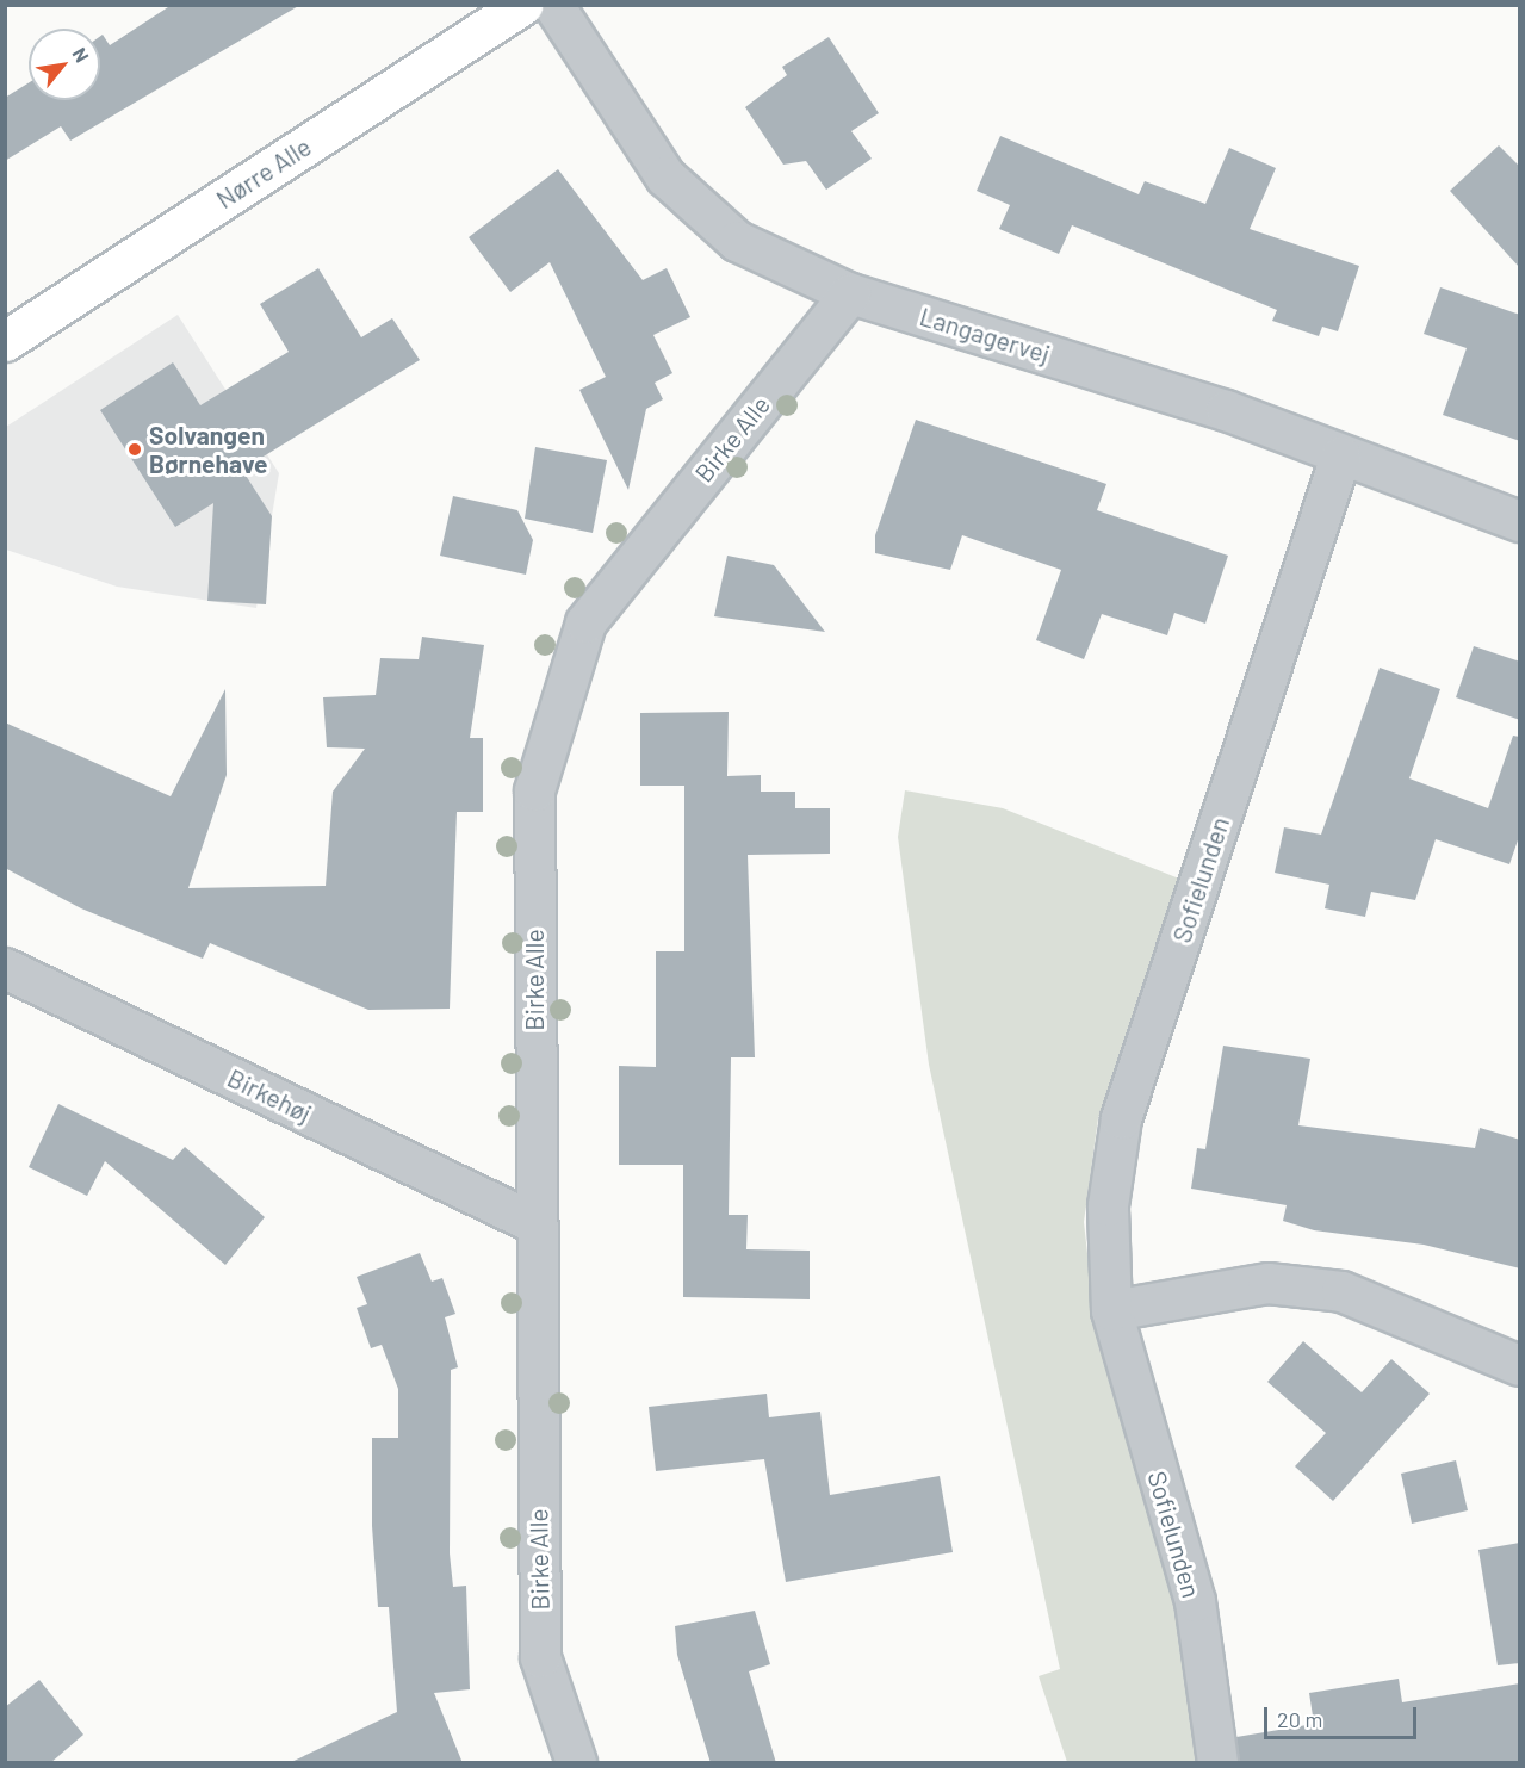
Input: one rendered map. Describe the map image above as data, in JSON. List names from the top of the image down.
{
  "streets": {
    "street": [
      "Nørre Alle",
      "Langagervej",
      "Birke Alle",
      "Sofielunden",
      "Birkehøj"
    ]
  },
  "crossings": [
    ["Langagervej", "Birke Alle"],
    ["Langagervej", "Sofielunden"],
    ["Birke Alle", "Birkehøj"]
  ],
  "places": ["Solvangen Børnehave"],
  "scale_bar": "20 m",
  "north": "top right"
}
